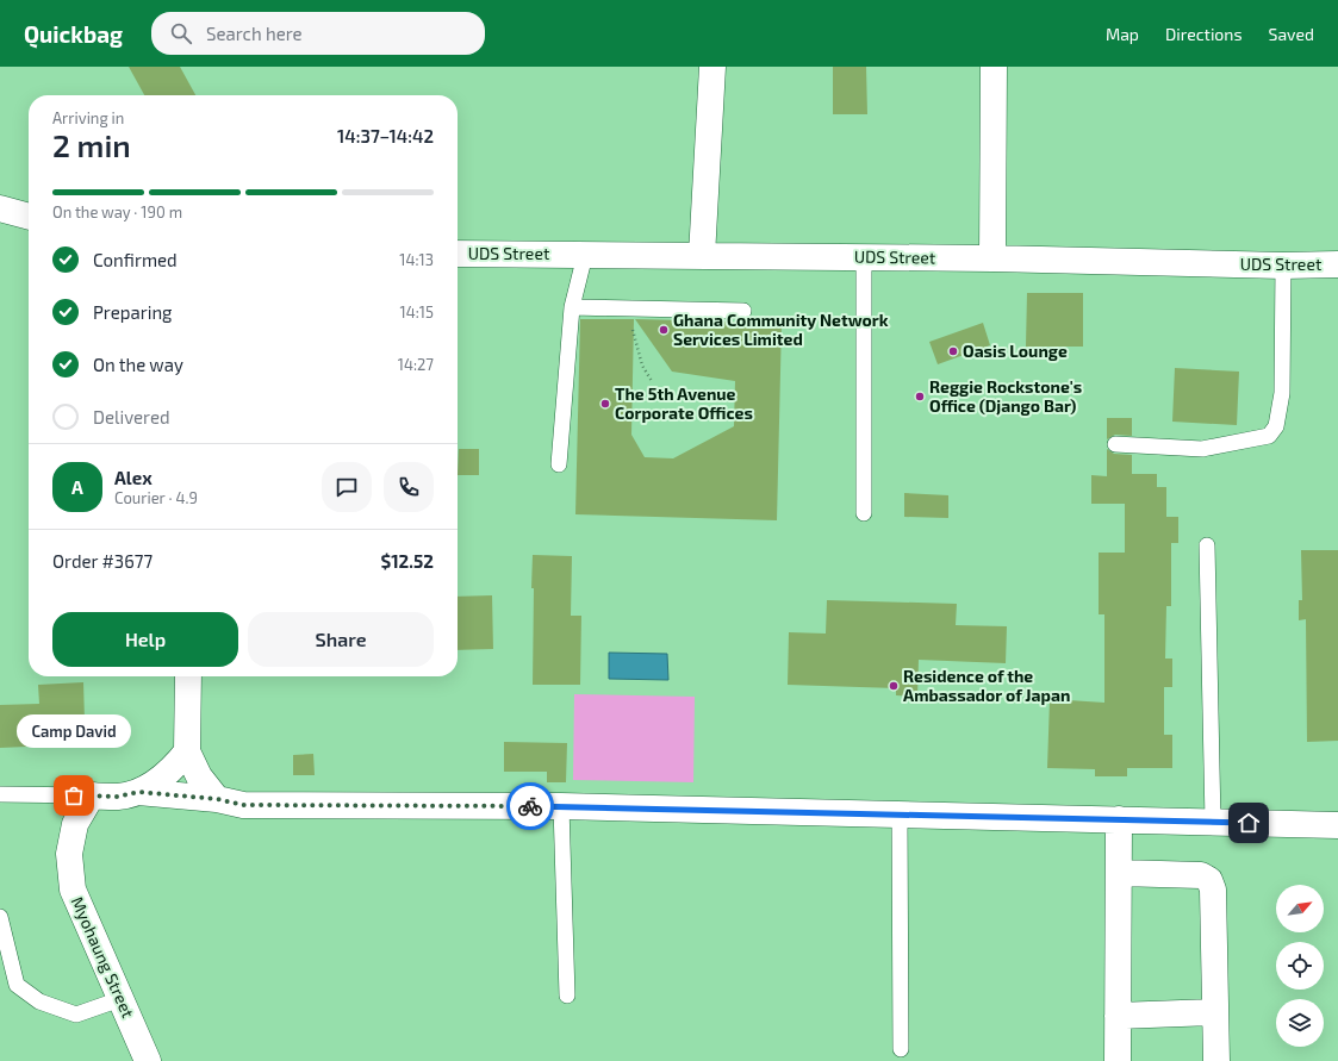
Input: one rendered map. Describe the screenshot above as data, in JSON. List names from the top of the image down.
{
  "streets": {
    "street": ["UDS Street", "Myohaung Street"]
  },
  "places": [
    "Ghana Community Network Services Limited",
    "Oasis Lounge",
    "Reggie Rockstone's Office (Django Bar)",
    "The 5th Avenue Corporate Offices",
    "Residence of the Ambassador of Japan",
    "Camp David"
  ],
  "north": "top right",
  "page": {
    "header": "Quickbag",
    "search": "Search here",
    "nav": ["Map", "Directions", "Saved"],
    "heading": ["2 min", "Arriving in", "14:37–14:42"],
    "panel": [
      "Alex",
      "Courier · 4.9",
      "Order #3677",
      "$12.52"
    ],
    "bar": "On the way · 190 m",
    "list": [
      ["Confirmed", "14:13"],
      ["Preparing", "14:15"],
      ["On the way", "14:27"],
      "Delivered"
    ],
    "round": "A",
    "buttons": ["Help", "Share"],
    "bubble": "Camp David"
  }
}
